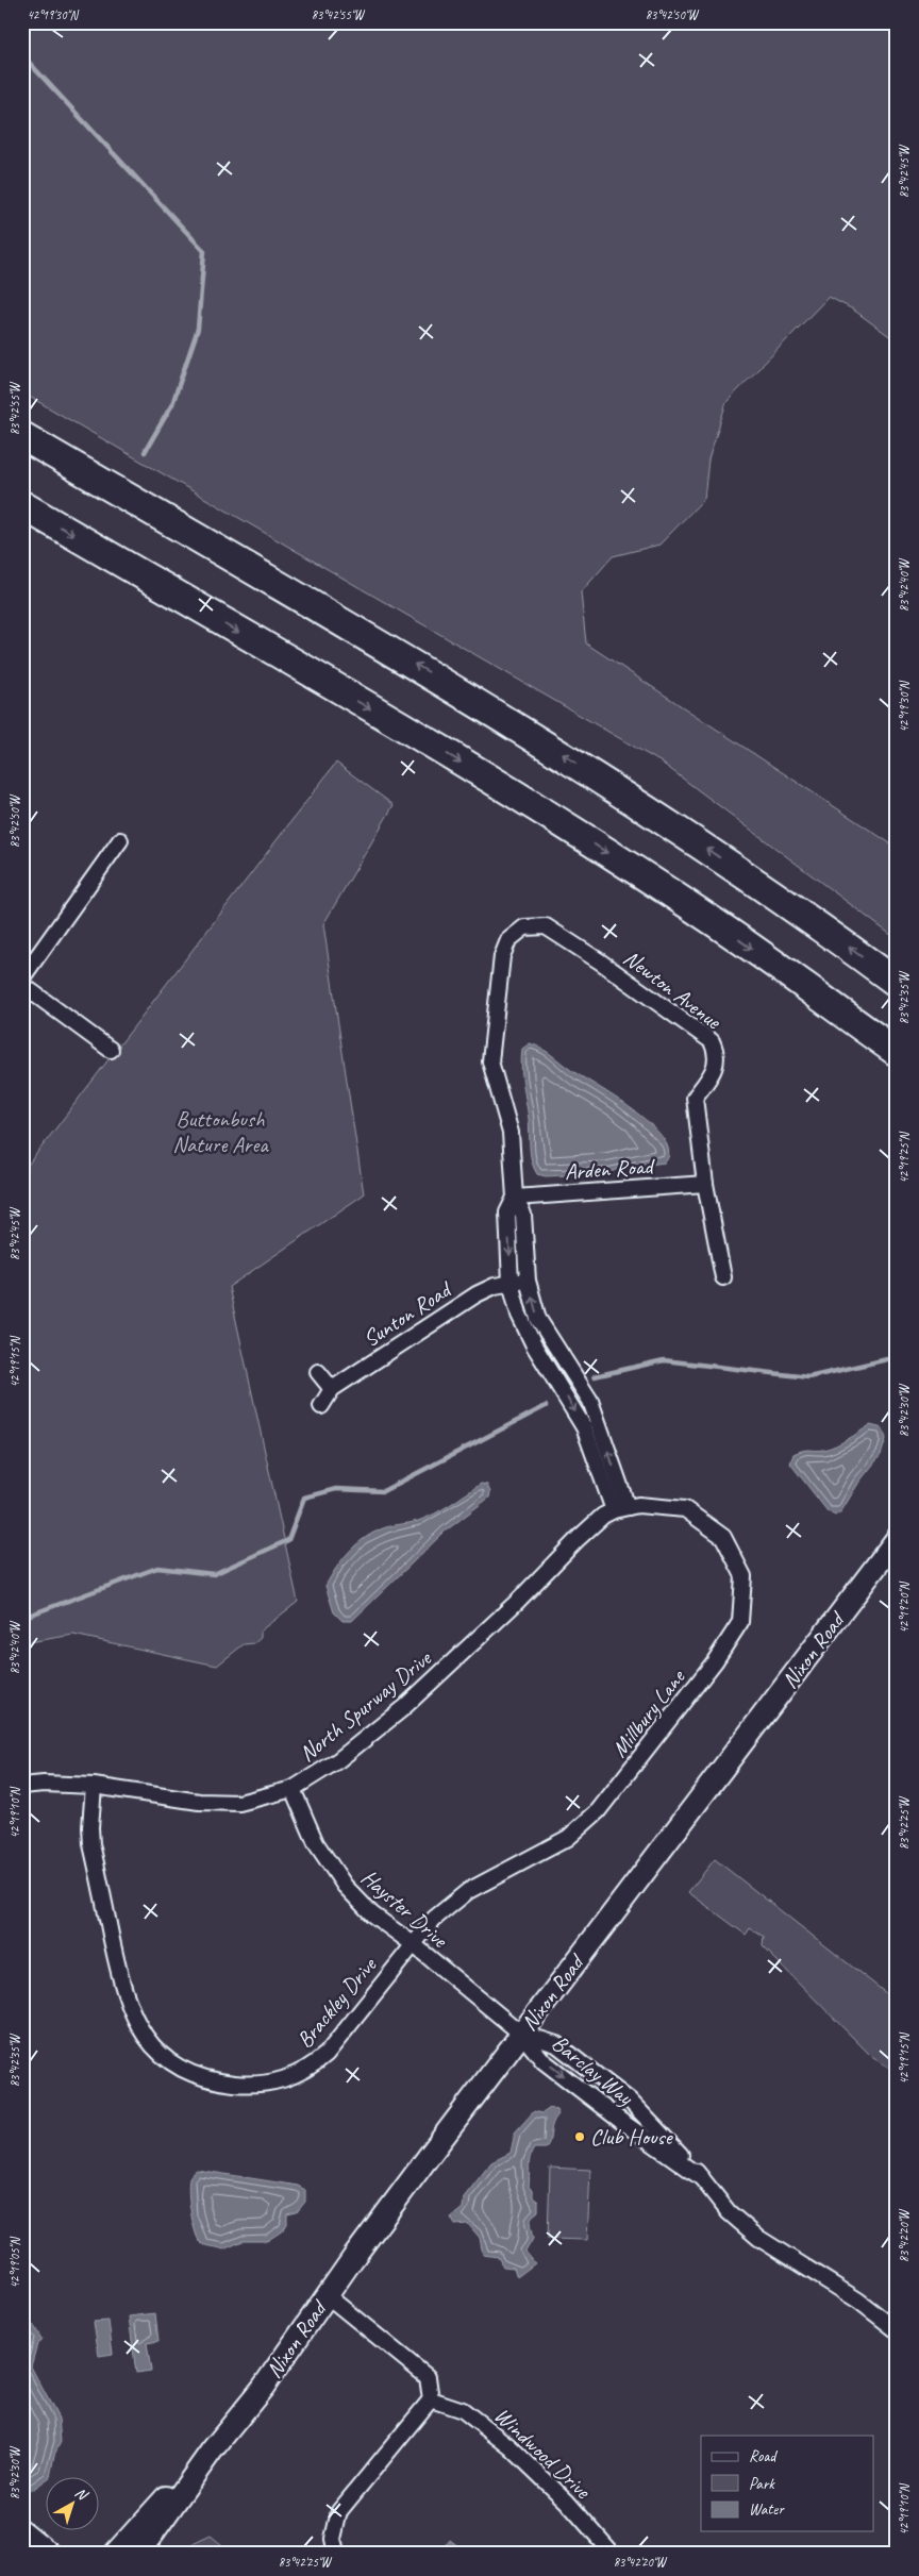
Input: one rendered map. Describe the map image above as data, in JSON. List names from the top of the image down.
{
  "streets": {
    "main road": ["Nixon Road"],
    "street": [
      "Newton Avenue",
      "Arden Road",
      "Sunton Road",
      "North Spurway Drive",
      "Millbury Lane",
      "Hayster Drive",
      "Brackley Drive",
      "Barclay Way",
      "Windwood Drive"
    ]
  },
  "crossings": [
    ["Newton Avenue", "Arden Road"],
    ["Nixon Road", "Hayster Drive"],
    ["Nixon Road", "Barclay Way"],
    ["North Spurway Drive", "Millbury Lane"],
    ["North Spurway Drive", "Hayster Drive"],
    ["North Spurway Drive", "Brackley Drive"],
    ["Millbury Lane", "Hayster Drive"],
    ["Millbury Lane", "Brackley Drive"],
    ["Hayster Drive", "Brackley Drive"],
    ["Hayster Drive", "Barclay Way"]
  ],
  "parks": ["Buttonbush Nature Area"],
  "places": ["Club House"],
  "legend": ["Road", "Park", "Water"],
  "north": "top right",
  "coordinates": [
    "42°19'30\"N",
    "83°42'55\"W",
    "83°42'50\"W",
    "83°42'45\"W",
    "83°42'40\"W",
    "83°42'35\"W",
    "42°19'25\"N",
    "42°19'15\"N",
    "83°42'30\"W",
    "42°19'20\"N",
    "42°19'10\"N",
    "83°42'25\"W",
    "83°42'20\"W",
    "42°19'05\"N"
  ]
}
